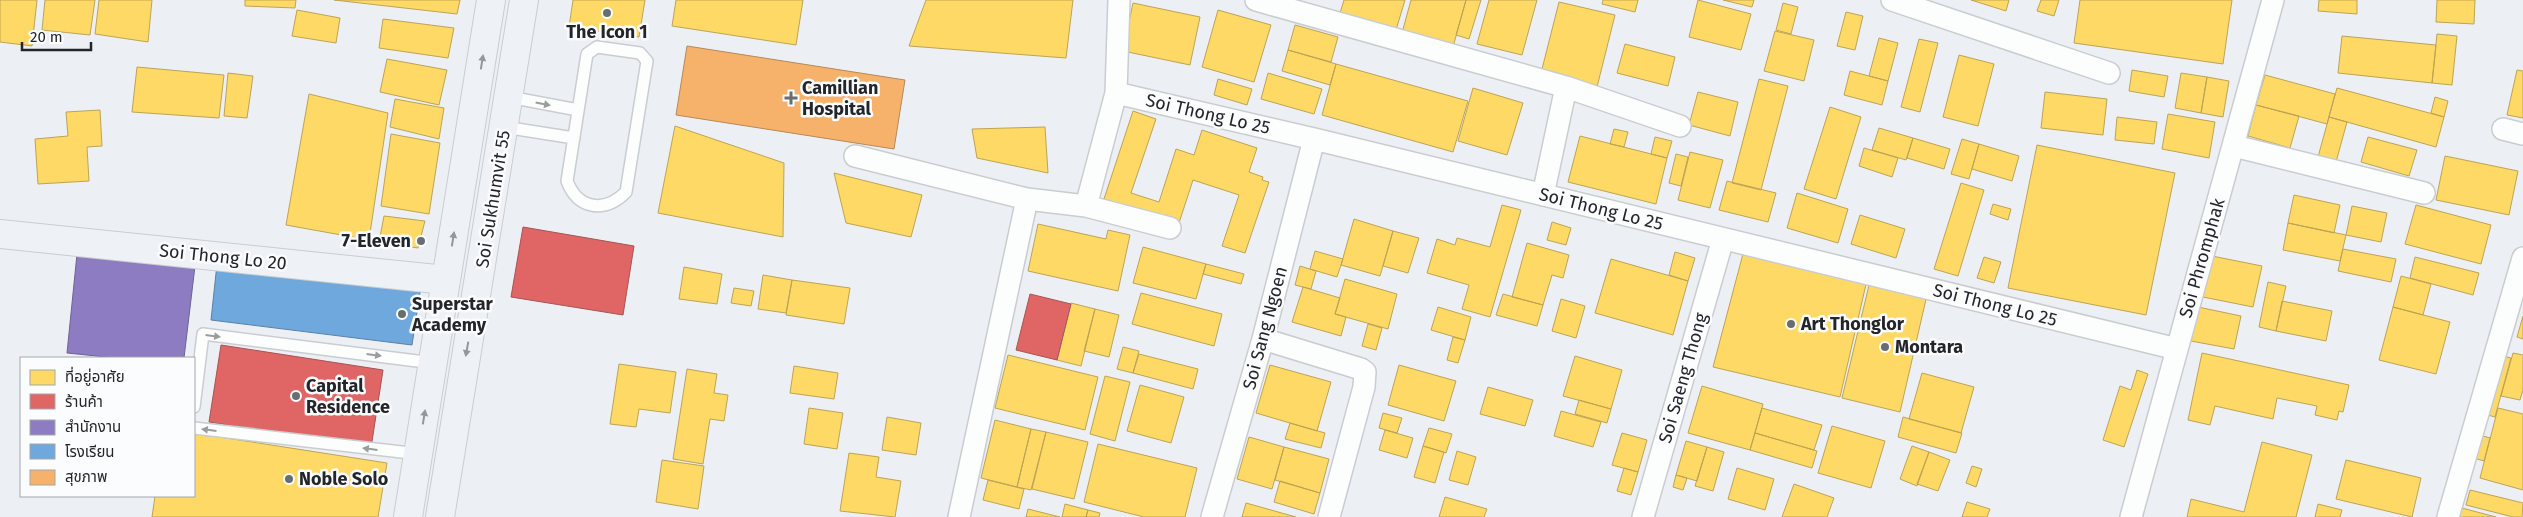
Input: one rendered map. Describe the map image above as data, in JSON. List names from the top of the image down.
{
  "streets": {
    "main road": ["Soi Sukhumvit 55", "Soi Thong Lo 20"],
    "street": [
      "Soi Thong Lo 25",
      "Soi Phromphak",
      "Soi Sang Ngoen",
      "Soi Saeng Thong"
    ]
  },
  "crossings": [
    ["Soi Thong Lo 25", "Soi Phromphak"],
    ["Soi Thong Lo 25", "Soi Sang Ngoen"],
    ["Soi Thong Lo 25", "Soi Saeng Thong"],
    ["Soi Sukhumvit 55", "Soi Thong Lo 20"]
  ],
  "places": {
    "other": [
      "The Icon 1",
      "7-Eleven",
      "Superstar Academy",
      "Art Thonglor",
      "Montara",
      "Capital Residence",
      "Noble Solo"
    ],
    "health": ["Camillian Hospital"]
  },
  "legend": [
    "ที่อยู่อาศัย",
    "ร้านค้า",
    "สำนักงาน",
    "โรงเรียน",
    "สุขภาพ"
  ],
  "scale_bar": "20 m"
}
